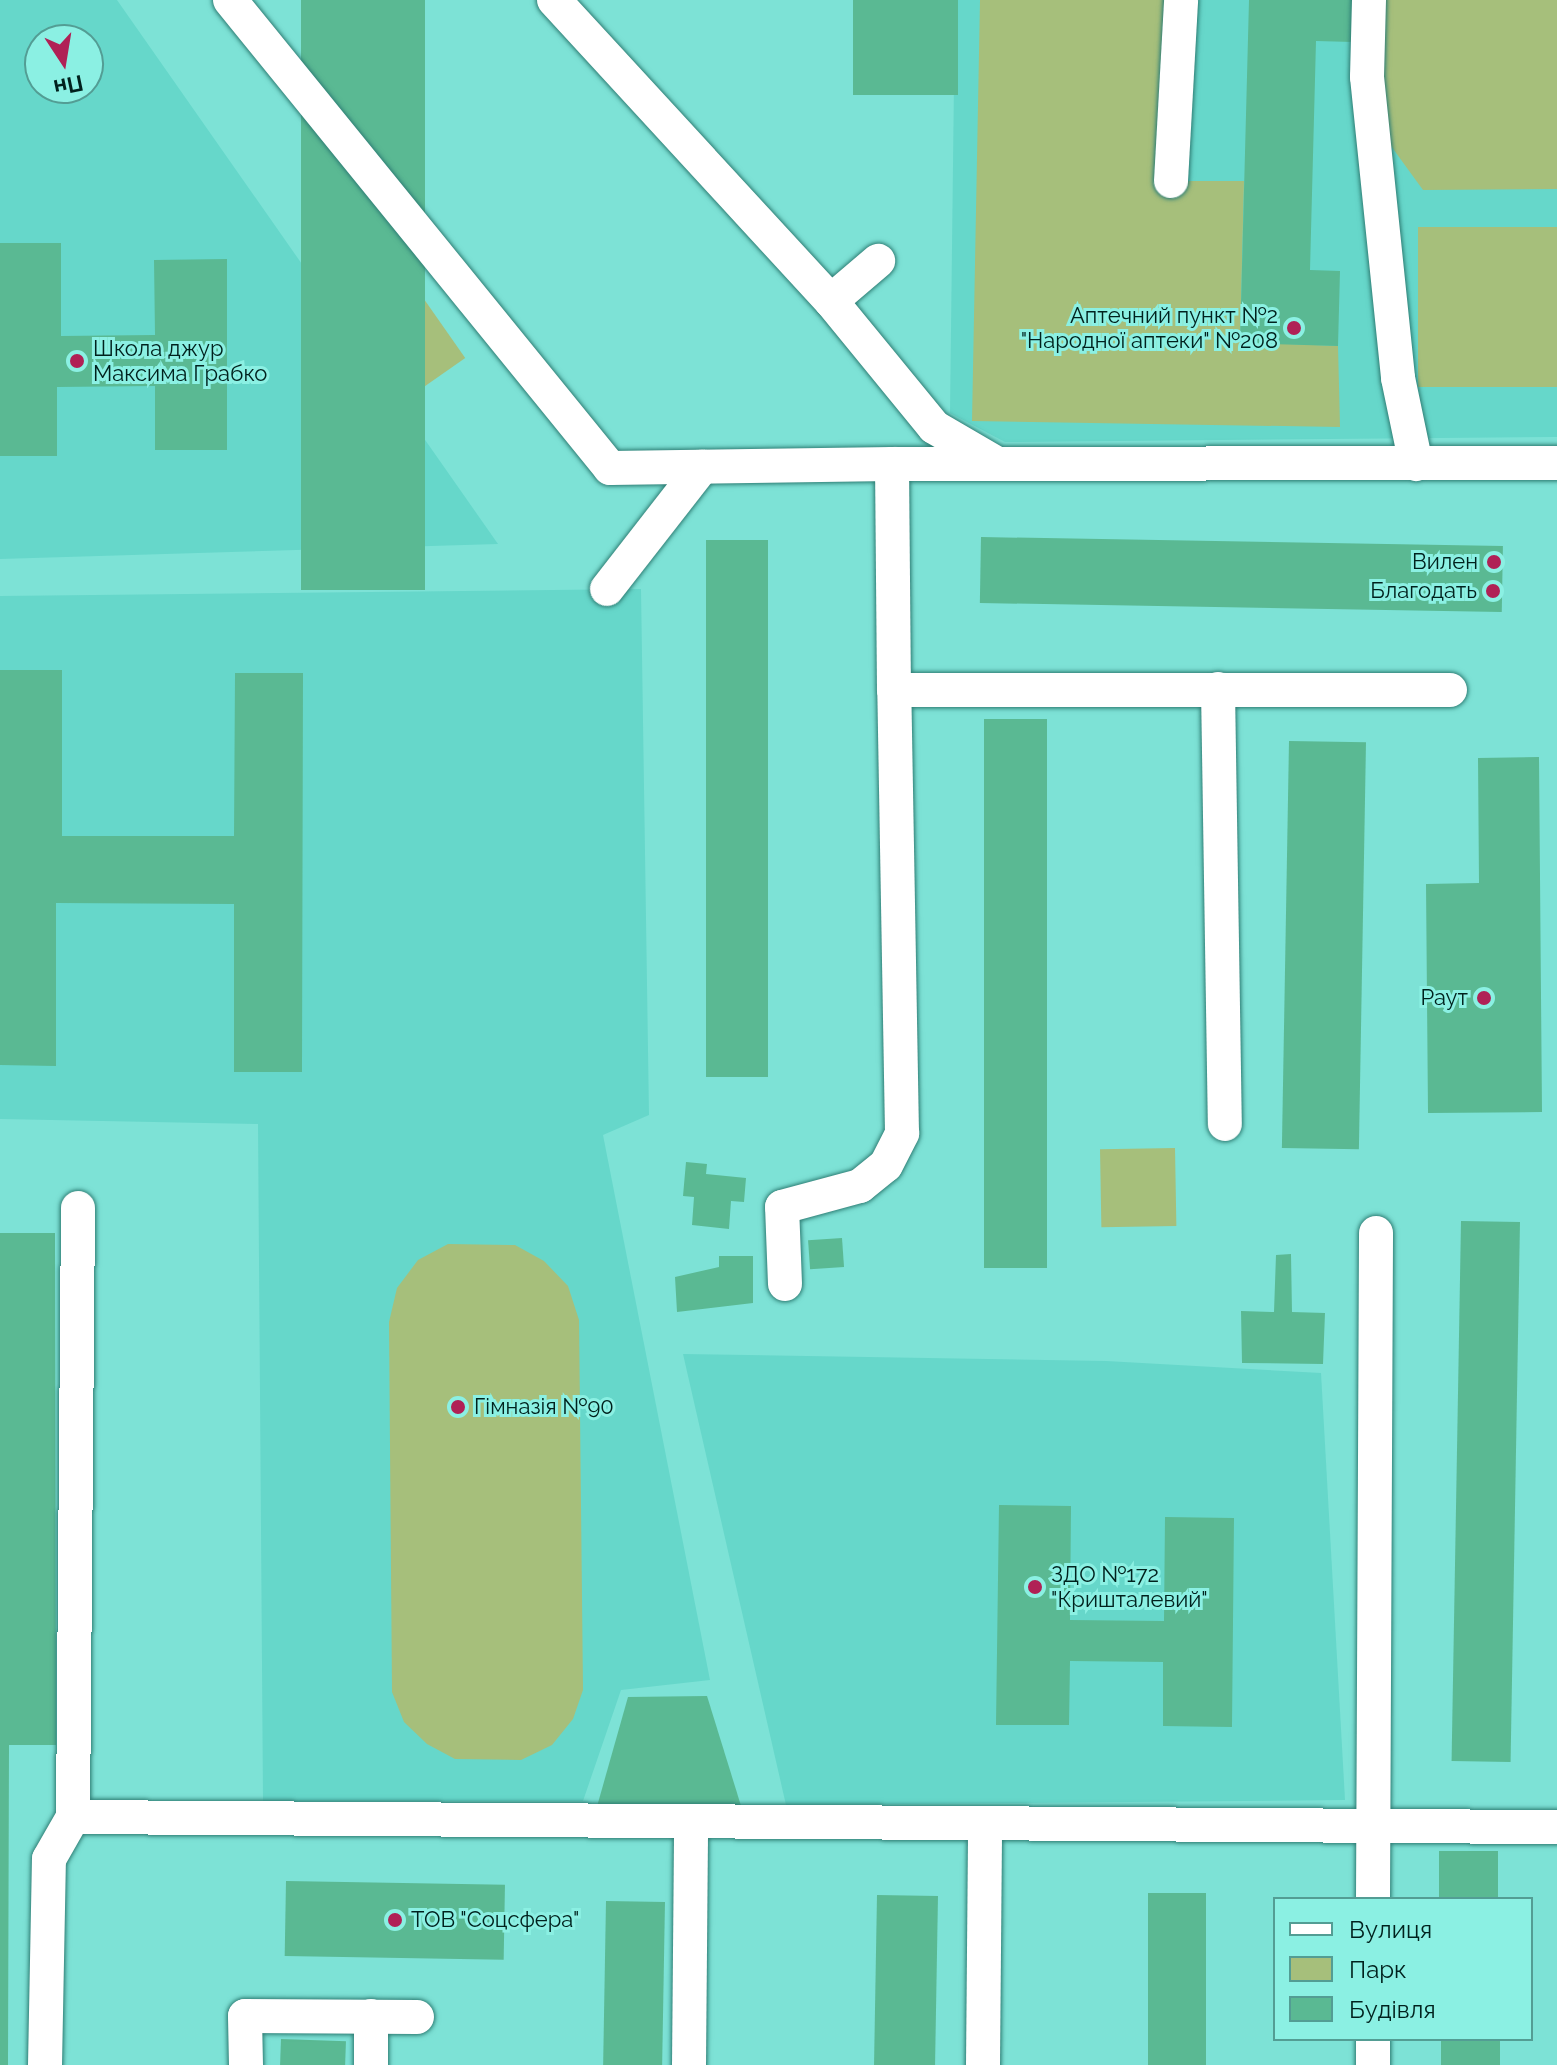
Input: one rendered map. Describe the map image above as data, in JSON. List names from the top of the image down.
{
  "places": [
    "Аптечний пункт №2 \"Народної аптеки\" №208",
    "Школа джур Максима Грабко",
    "Вилен",
    "Благодать",
    "Раут",
    "Гімназія №90",
    "ЗДО №172 \"Кришталевий\"",
    "ТОВ \"Соцсфера\""
  ],
  "legend": ["Вулиця", "Парк", "Будівля"],
  "north": "bottom"
}
